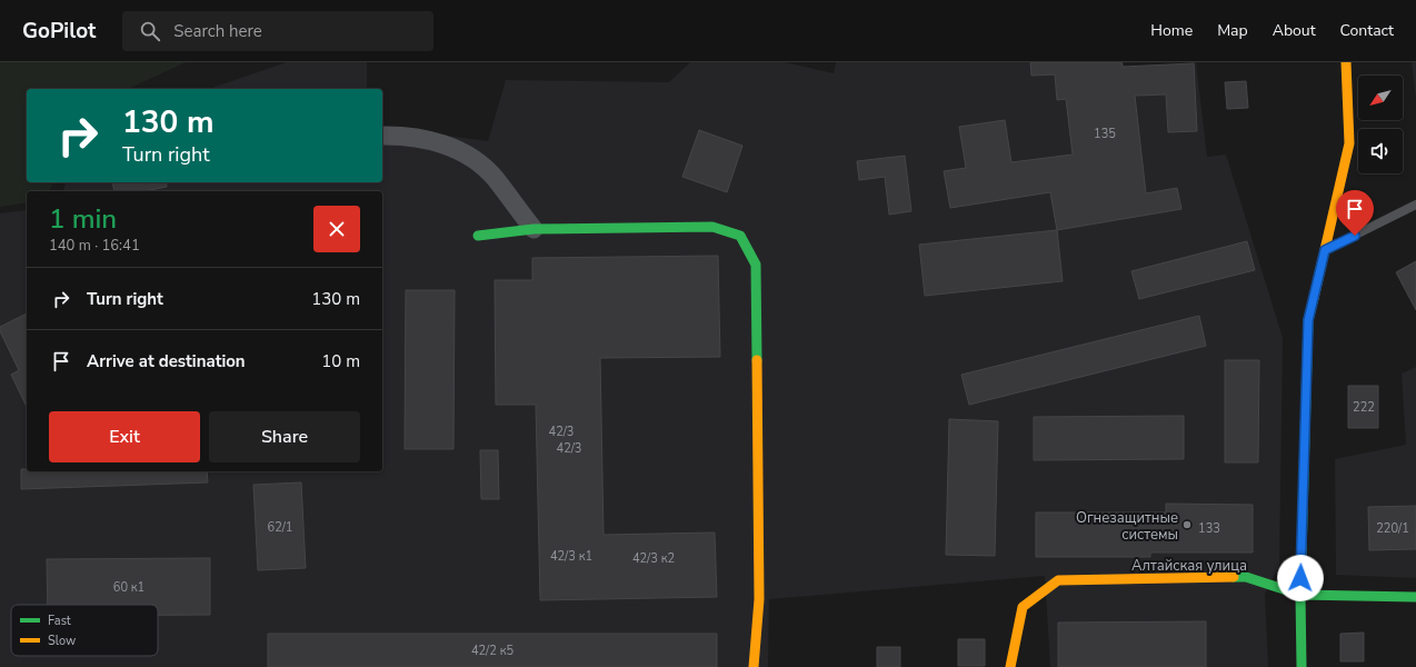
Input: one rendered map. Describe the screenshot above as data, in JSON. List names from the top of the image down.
{
  "streets": {
    "street": ["Алтайская улица"]
  },
  "places": ["Огнезащитные системы"],
  "house_numbers": [
    "135",
    "222",
    "42/3",
    "42/3",
    "62/1",
    "133",
    "220/1",
    "42/3 к1",
    "42/3 к2",
    "60 к1",
    "42/2 к5"
  ],
  "legend": ["Fast", "Slow"],
  "north": "bottom left",
  "page": {
    "header": "GoPilot",
    "search": "Search here",
    "nav": [
      "Home",
      "Map",
      "About",
      "Contact"
    ],
    "turn": ["130 m", "Turn right"],
    "heading": ["1 min", "140 m · 16:41"],
    "list": [
      {
        "name": "Turn right",
        "value": "130 m"
      },
      {
        "name": "Arrive at destination",
        "value": "10 m"
      }
    ],
    "buttons": ["Exit", "Share"]
  }
}
